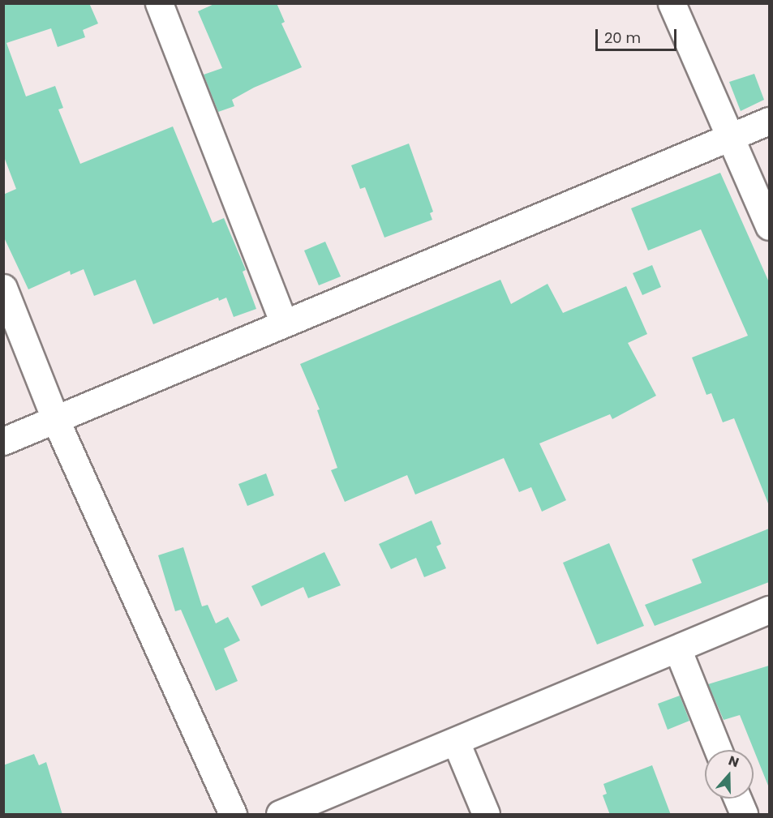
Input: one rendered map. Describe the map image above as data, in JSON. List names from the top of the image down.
{
  "scale_bar": "20 m",
  "north": "top"
}
